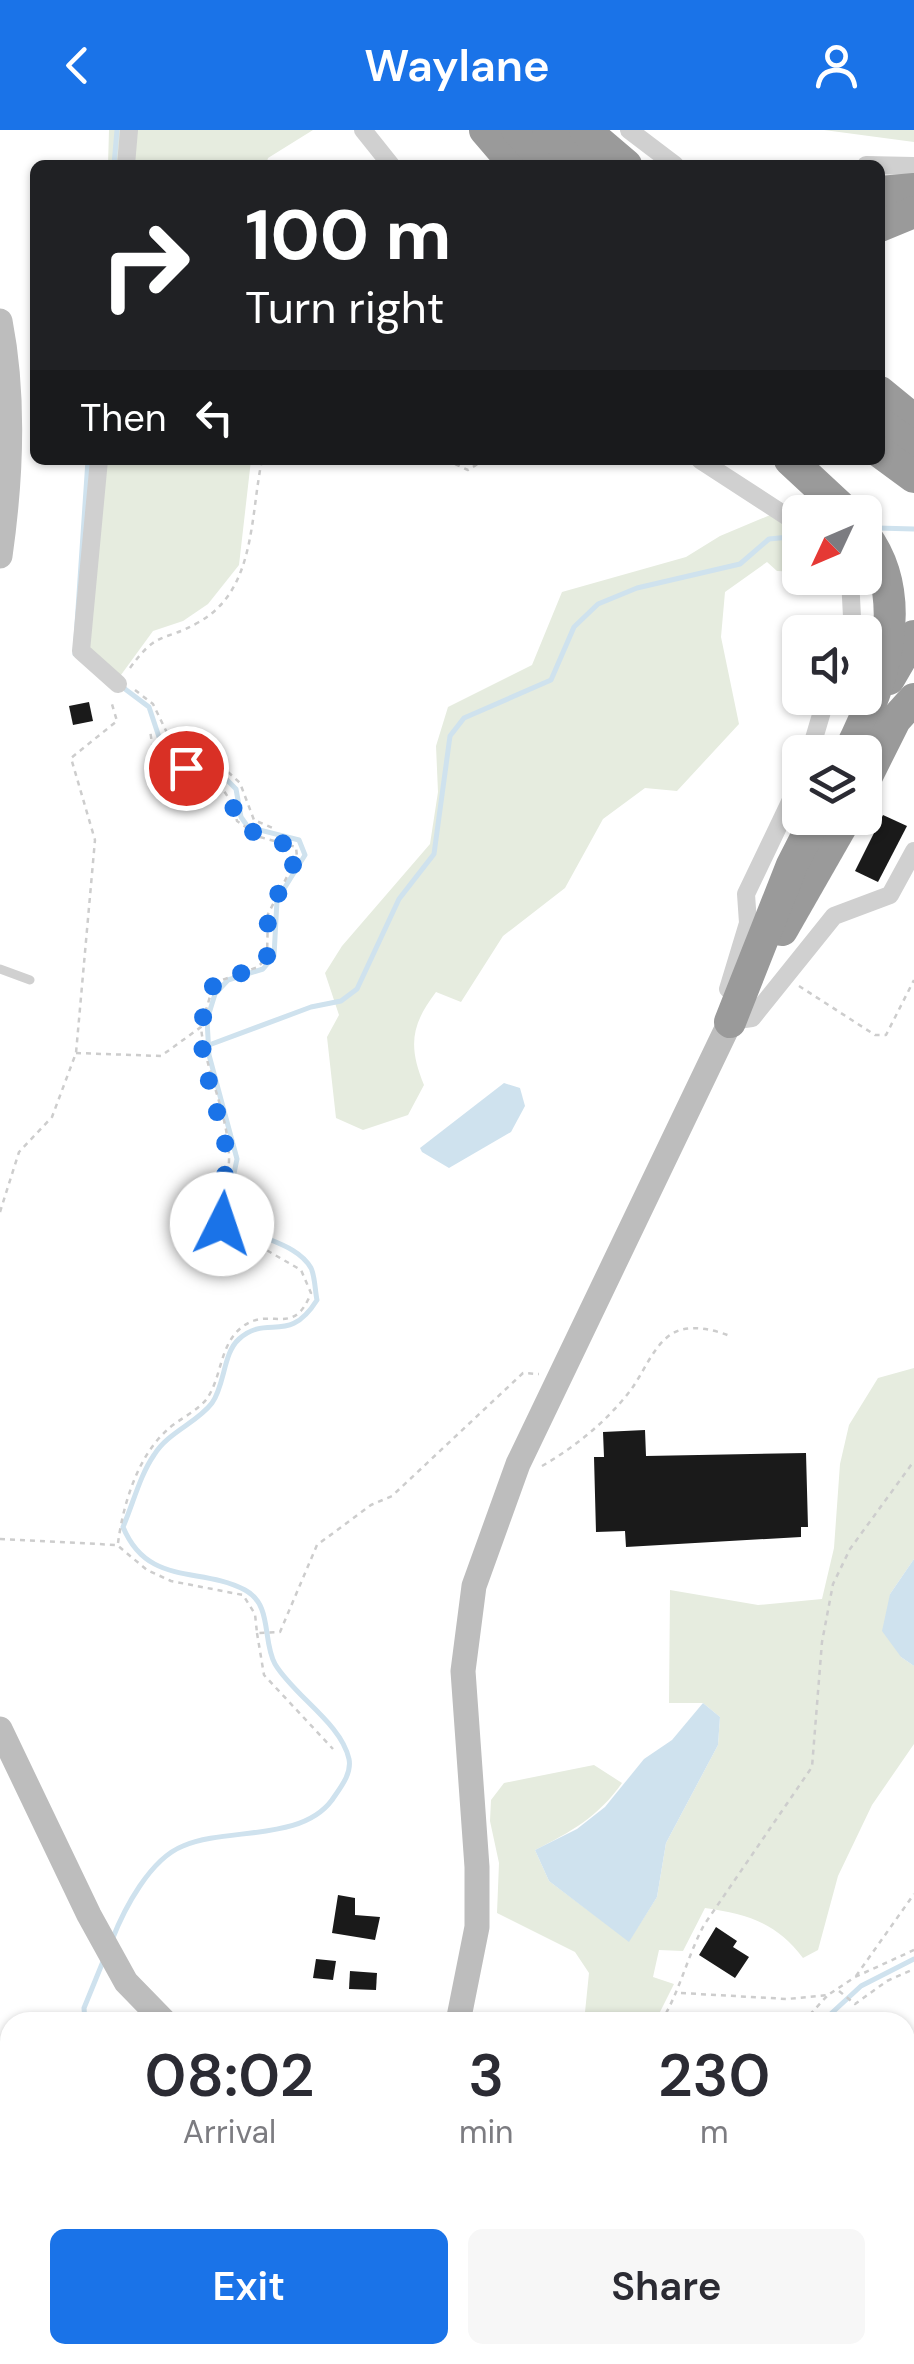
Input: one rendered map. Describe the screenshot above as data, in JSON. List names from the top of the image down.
{
  "north": "bottom left",
  "page": {
    "header": "Waylane",
    "turn": ["100 m", "Turn right"],
    "then": "Then",
    "eta": [
      "08:02",
      "Arrival",
      "3",
      "min",
      "230",
      "m"
    ],
    "buttons": ["Exit", "Share"]
  }
}
